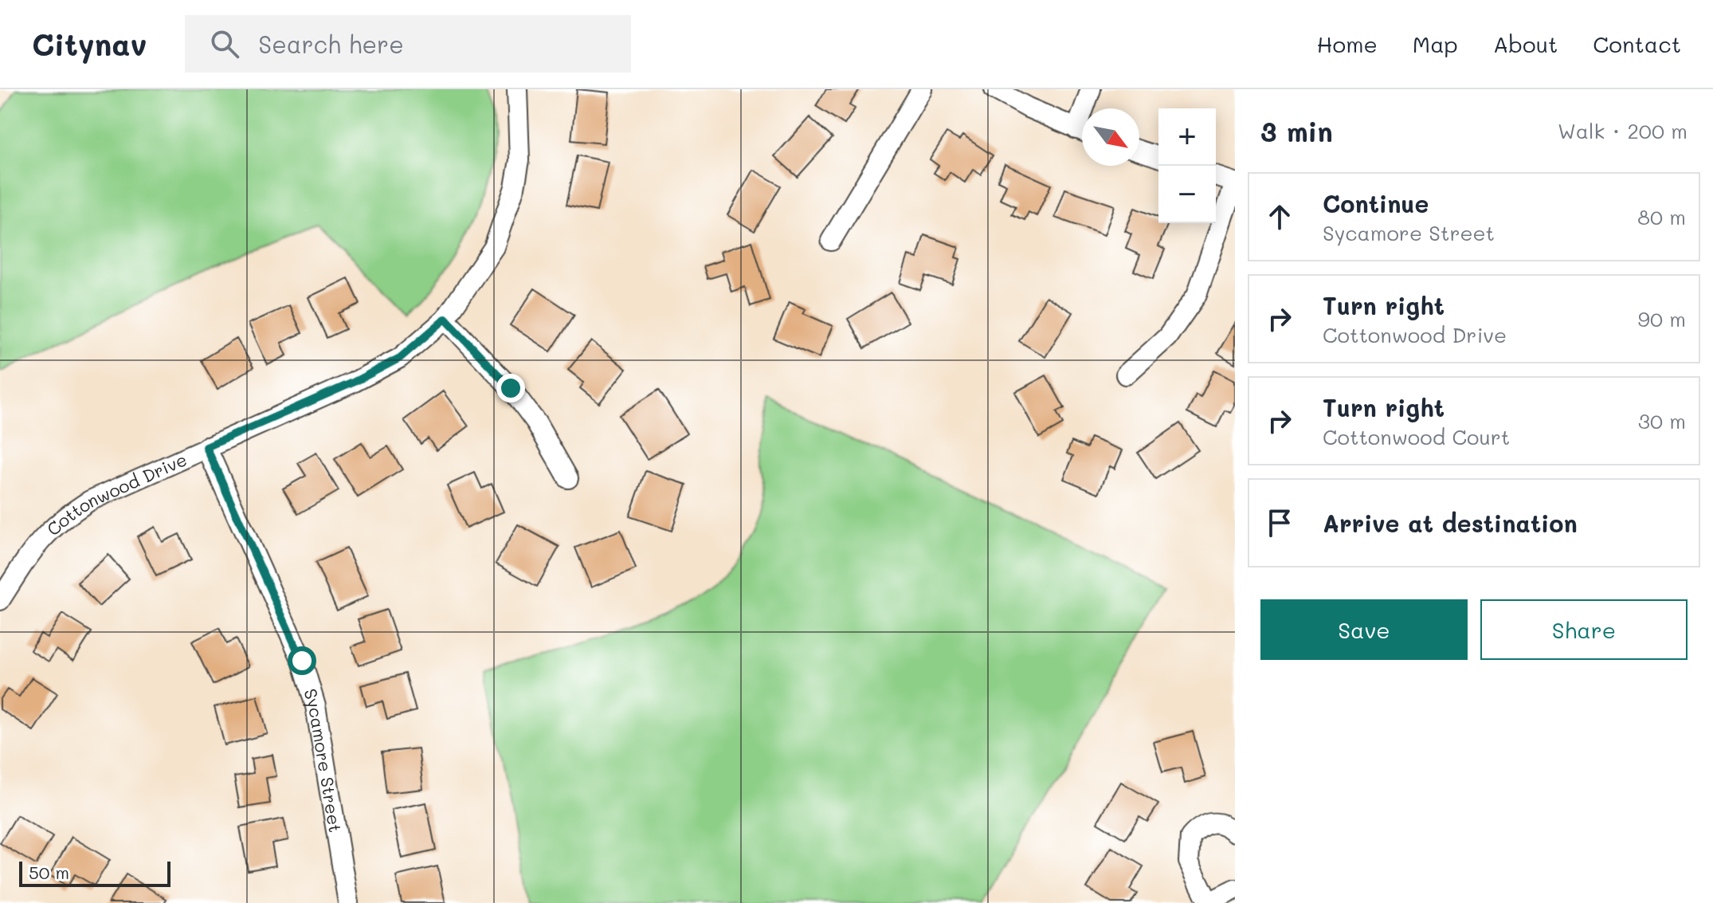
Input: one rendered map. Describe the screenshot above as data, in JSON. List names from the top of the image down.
{
  "streets": {
    "street": ["Cottonwood Drive", "Sycamore Street"]
  },
  "crossings": [
    ["Cottonwood Drive", "Sycamore Street"]
  ],
  "scale_bar": "50 m",
  "north": "bottom right",
  "page": {
    "header": "Citynav",
    "search": "Search here",
    "nav": [
      "Home",
      "Map",
      "About",
      "Contact"
    ],
    "heading": ["3 min", "Walk · 200 m"],
    "map_buttons": ["+", "−"],
    "list": [
      ["Continue", "Sycamore Street", "80 m"],
      ["Turn right", "Cottonwood Drive", "90 m"],
      ["Turn right", "Cottonwood Court", "30 m"],
      "Arrive at destination"
    ],
    "buttons": ["Save", "Share"],
    "scale": "50 m"
  }
}
